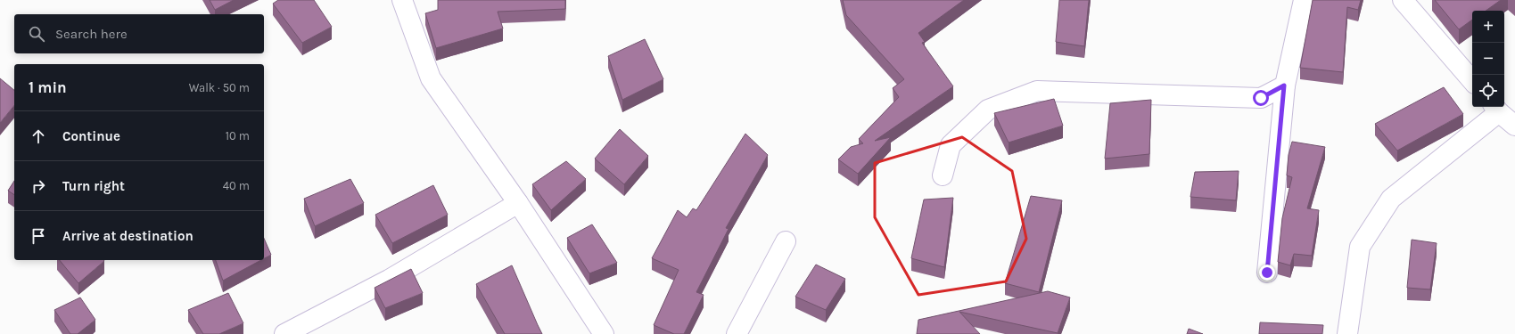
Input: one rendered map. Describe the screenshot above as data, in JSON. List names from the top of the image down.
{
  "page": {
    "map_buttons": ["+", "−"],
    "search": "Search here",
    "heading": ["1 min", "Walk · 50 m"],
    "list": [
      ["Continue", "10 m"],
      ["Turn right", "40 m"],
      "Arrive at destination"
    ]
  }
}
